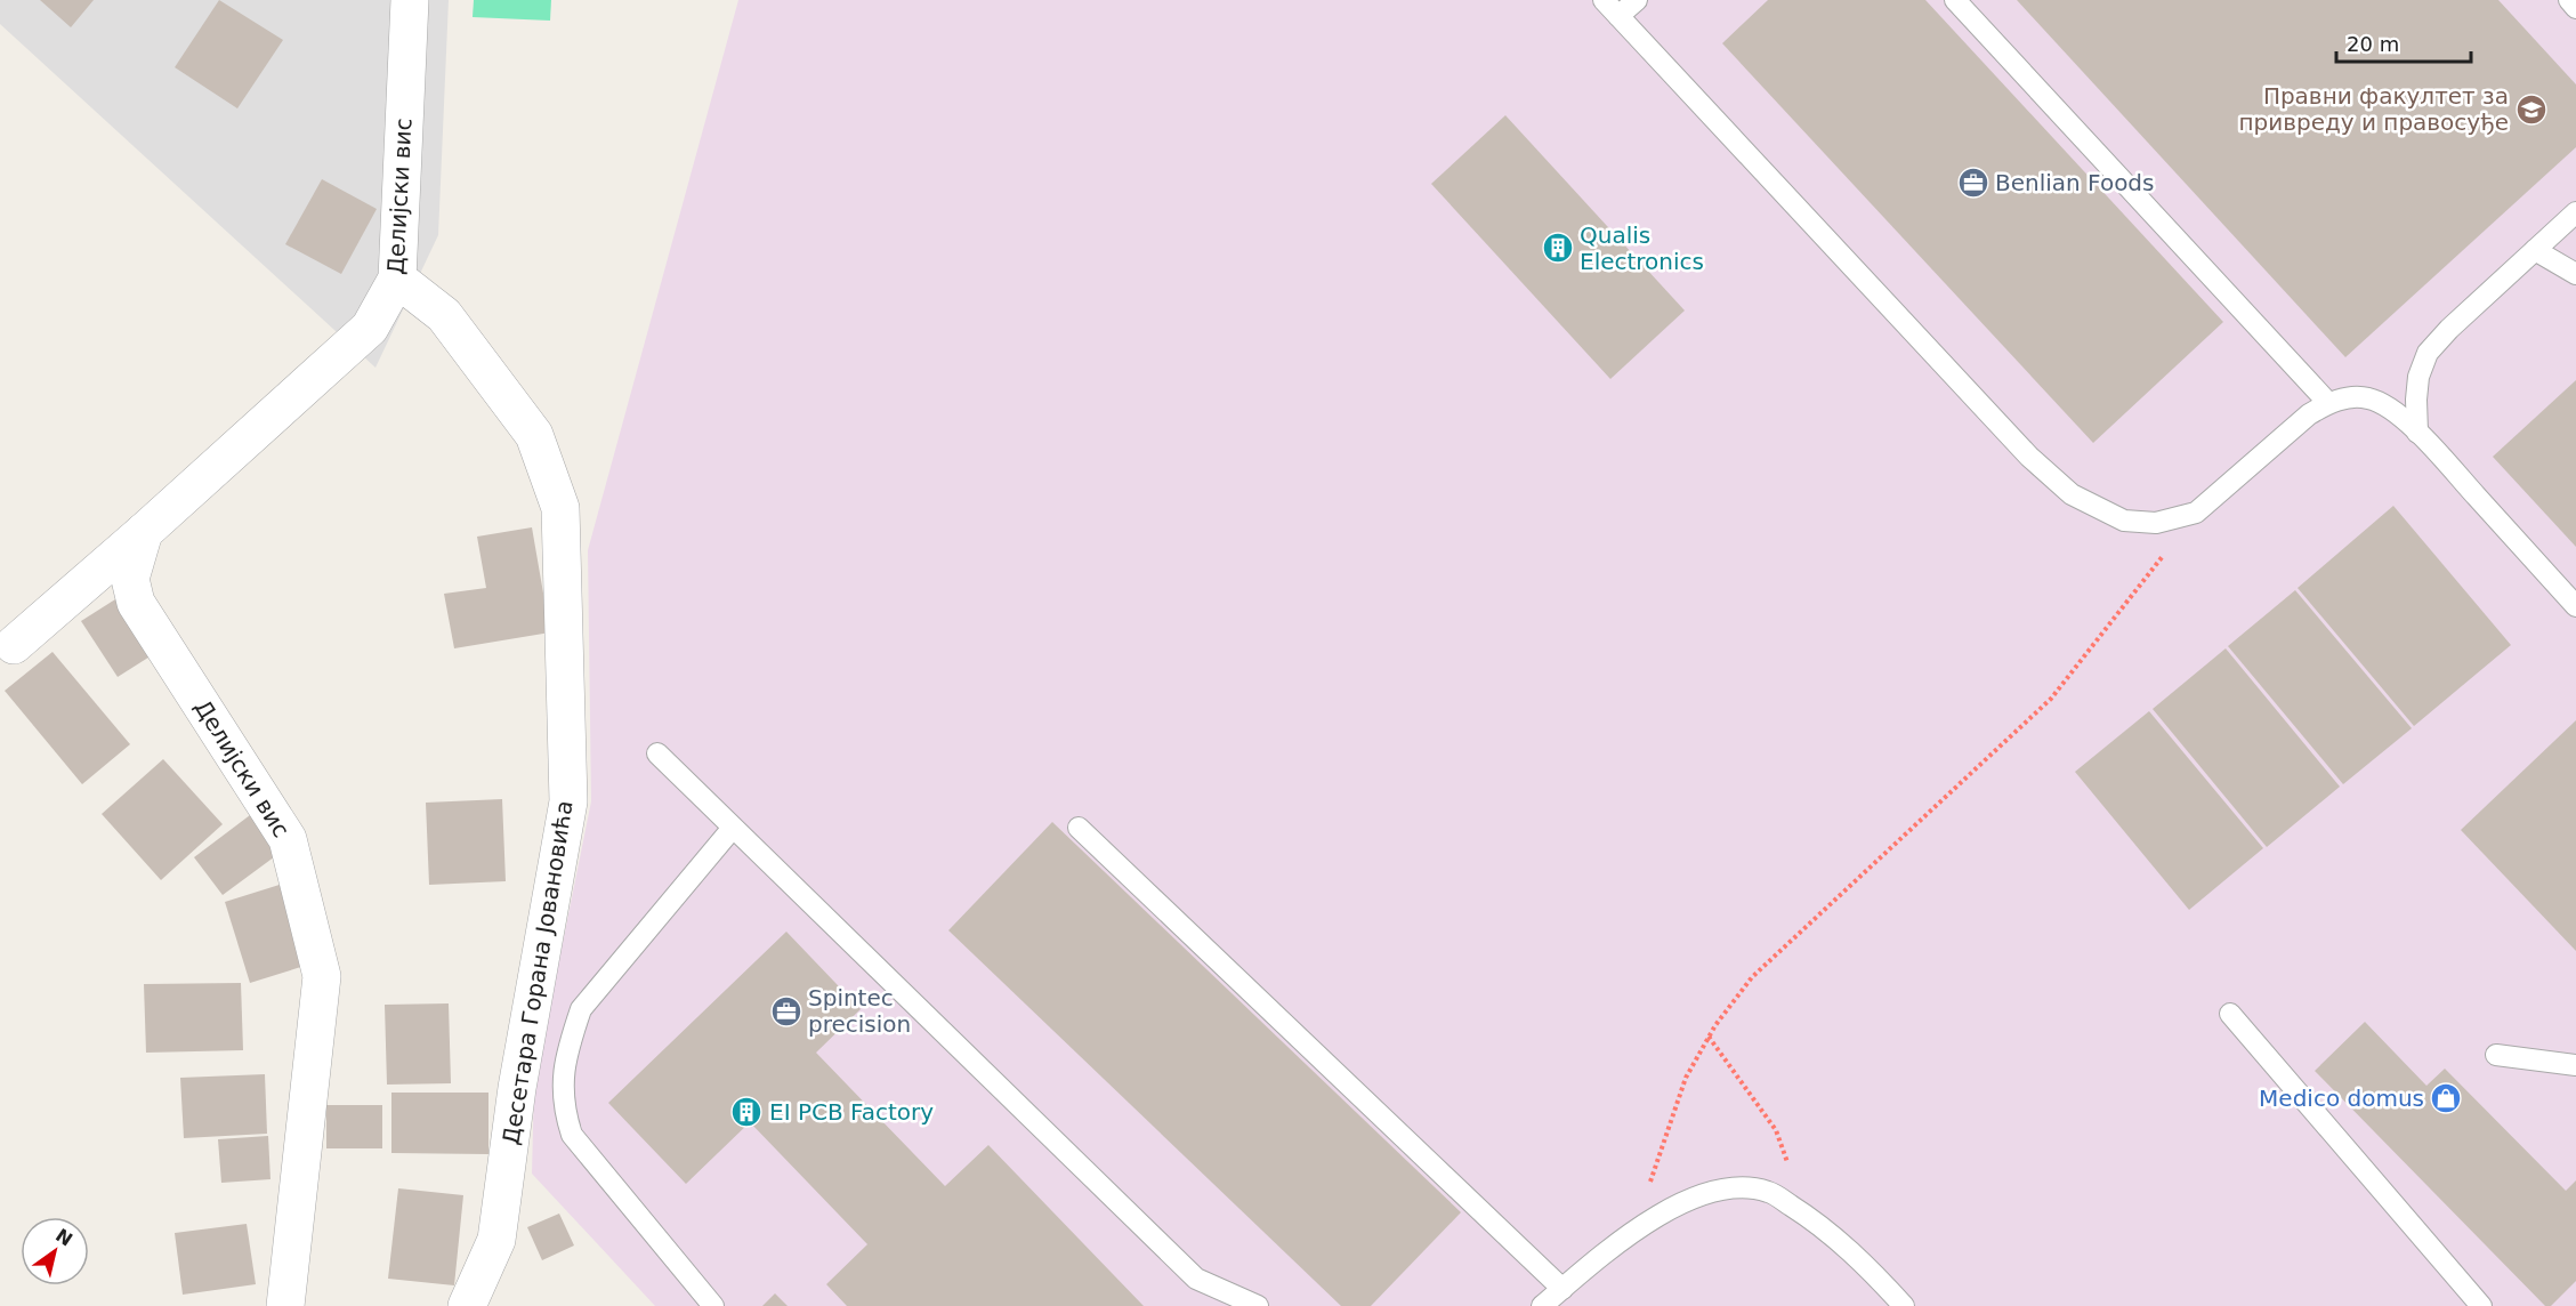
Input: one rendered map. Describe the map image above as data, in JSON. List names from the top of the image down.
{
  "streets": {
    "street": ["Делијски вис", "Десетара Горана Јовановића"]
  },
  "crossings": [
    ["Делијски вис", "Десетара Горана Јовановића"]
  ],
  "places": {
    "school or university": ["Правни факултет за привреду и правосуђе"],
    "office": ["Benlian Foods", "Spintec precision"],
    "building": ["Qualis Electronics", "EI PCB Factory"],
    "shop": ["Medico domus"]
  },
  "scale_bar": "20 m",
  "north": "top right"
}
